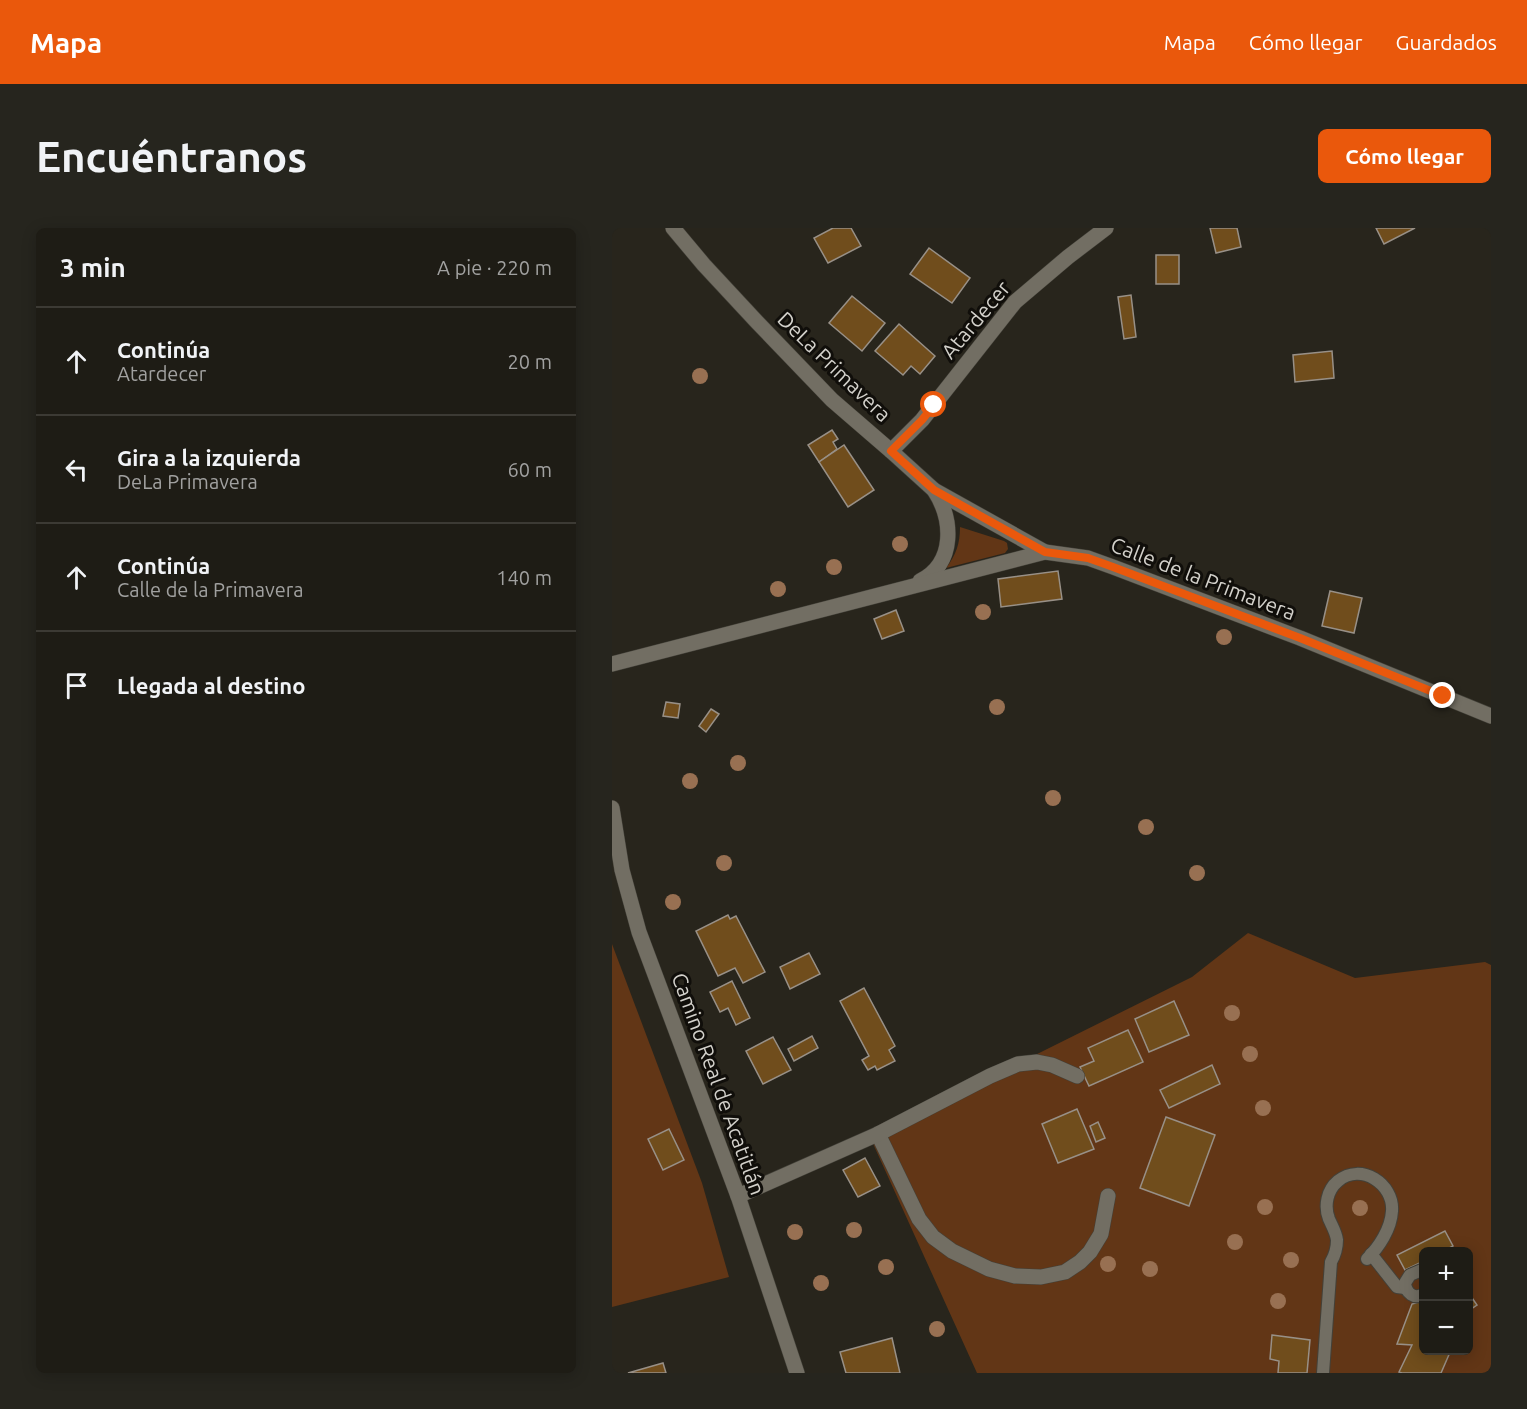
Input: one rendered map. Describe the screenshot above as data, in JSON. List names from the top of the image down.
{
  "streets": {
    "street": [
      "Atardecer",
      "DeLa Primavera",
      "Calle de la Primavera",
      "Camino Real de Acatitlán"
    ]
  },
  "crossings": [
    ["Atardecer", "DeLa Primavera"],
    ["DeLa Primavera", "Calle de la Primavera"]
  ],
  "page": {
    "header": "Mapa",
    "nav": ["Mapa", "Cómo llegar", "Guardados"],
    "buttons": "Cómo llegar",
    "title": "Encuéntranos",
    "heading": ["3 min", "A pie · 220 m"],
    "list": [
      ["Continúa", "Atardecer", "20 m"],
      ["Gira a la izquierda", "DeLa Primavera", "60 m"],
      ["Continúa", "Calle de la Primavera", "140 m"],
      "Llegada al destino"
    ],
    "map_buttons": ["+", "−"]
  }
}
